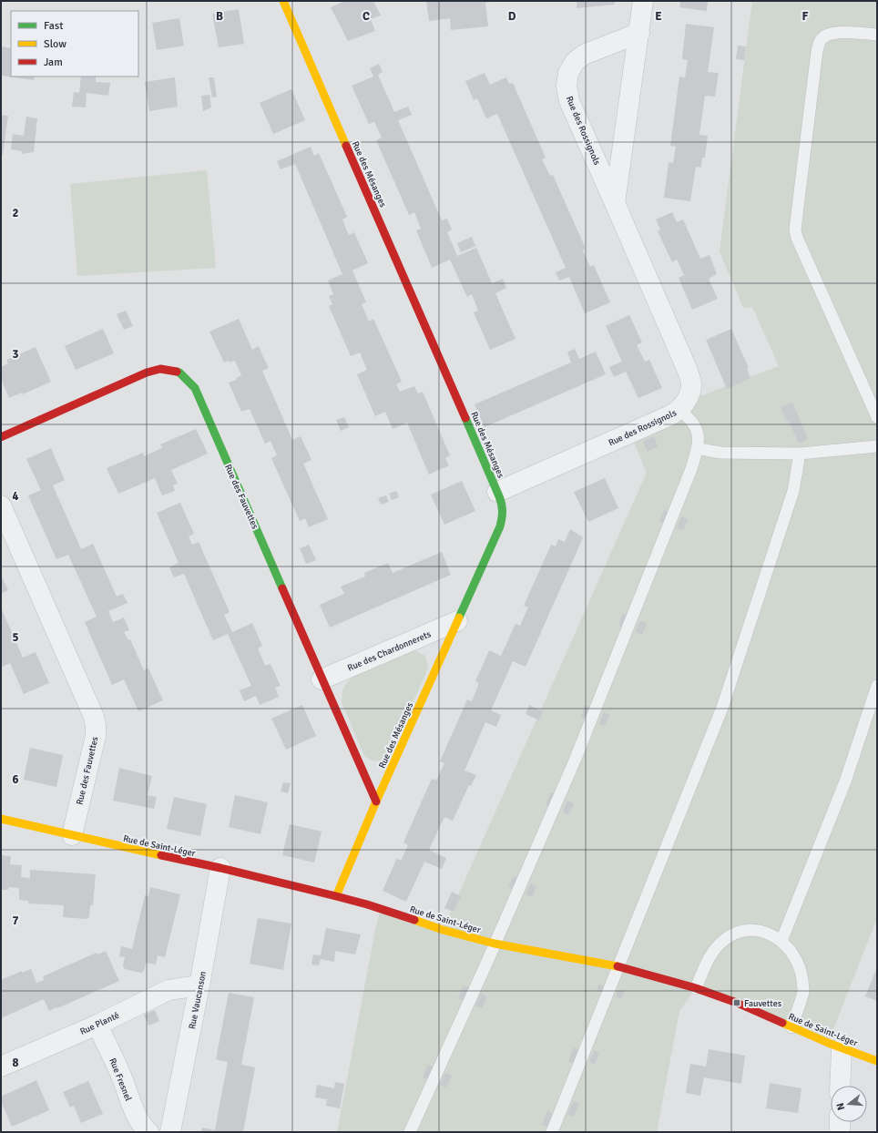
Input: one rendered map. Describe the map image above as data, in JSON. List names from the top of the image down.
{
  "streets": {
    "street": [
      "Rue des Rossignols",
      "Rue des Mésanges",
      "Rue des Fauvettes",
      "Rue des Chardonnerets",
      "Rue de Saint-Léger",
      "Rue Vaucanson",
      "Rue Planté",
      "Rue Fresnel"
    ]
  },
  "crossings": [
    ["Rue des Rossignols", "Rue des Mésanges"],
    ["Rue des Mésanges", "Rue des Fauvettes"],
    ["Rue des Mésanges", "Rue des Chardonnerets"],
    ["Rue des Mésanges", "Rue de Saint-Léger"],
    ["Rue des Fauvettes", "Rue des Chardonnerets"],
    ["Rue des Fauvettes", "Rue de Saint-Léger"],
    ["Rue de Saint-Léger", "Rue Vaucanson"],
    ["Rue Vaucanson", "Rue Planté"],
    ["Rue Planté", "Rue Fresnel"]
  ],
  "places": {
    "transit": ["Fauvettes"]
  },
  "legend": ["Fast", "Slow", "Jam"],
  "north": "left",
  "grid": {
    "columns": [
      "B",
      "C",
      "D",
      "E",
      "F"
    ],
    "rows": [
      "2",
      "3",
      "4",
      "5",
      "6",
      "7",
      "8"
    ]
  }
}
